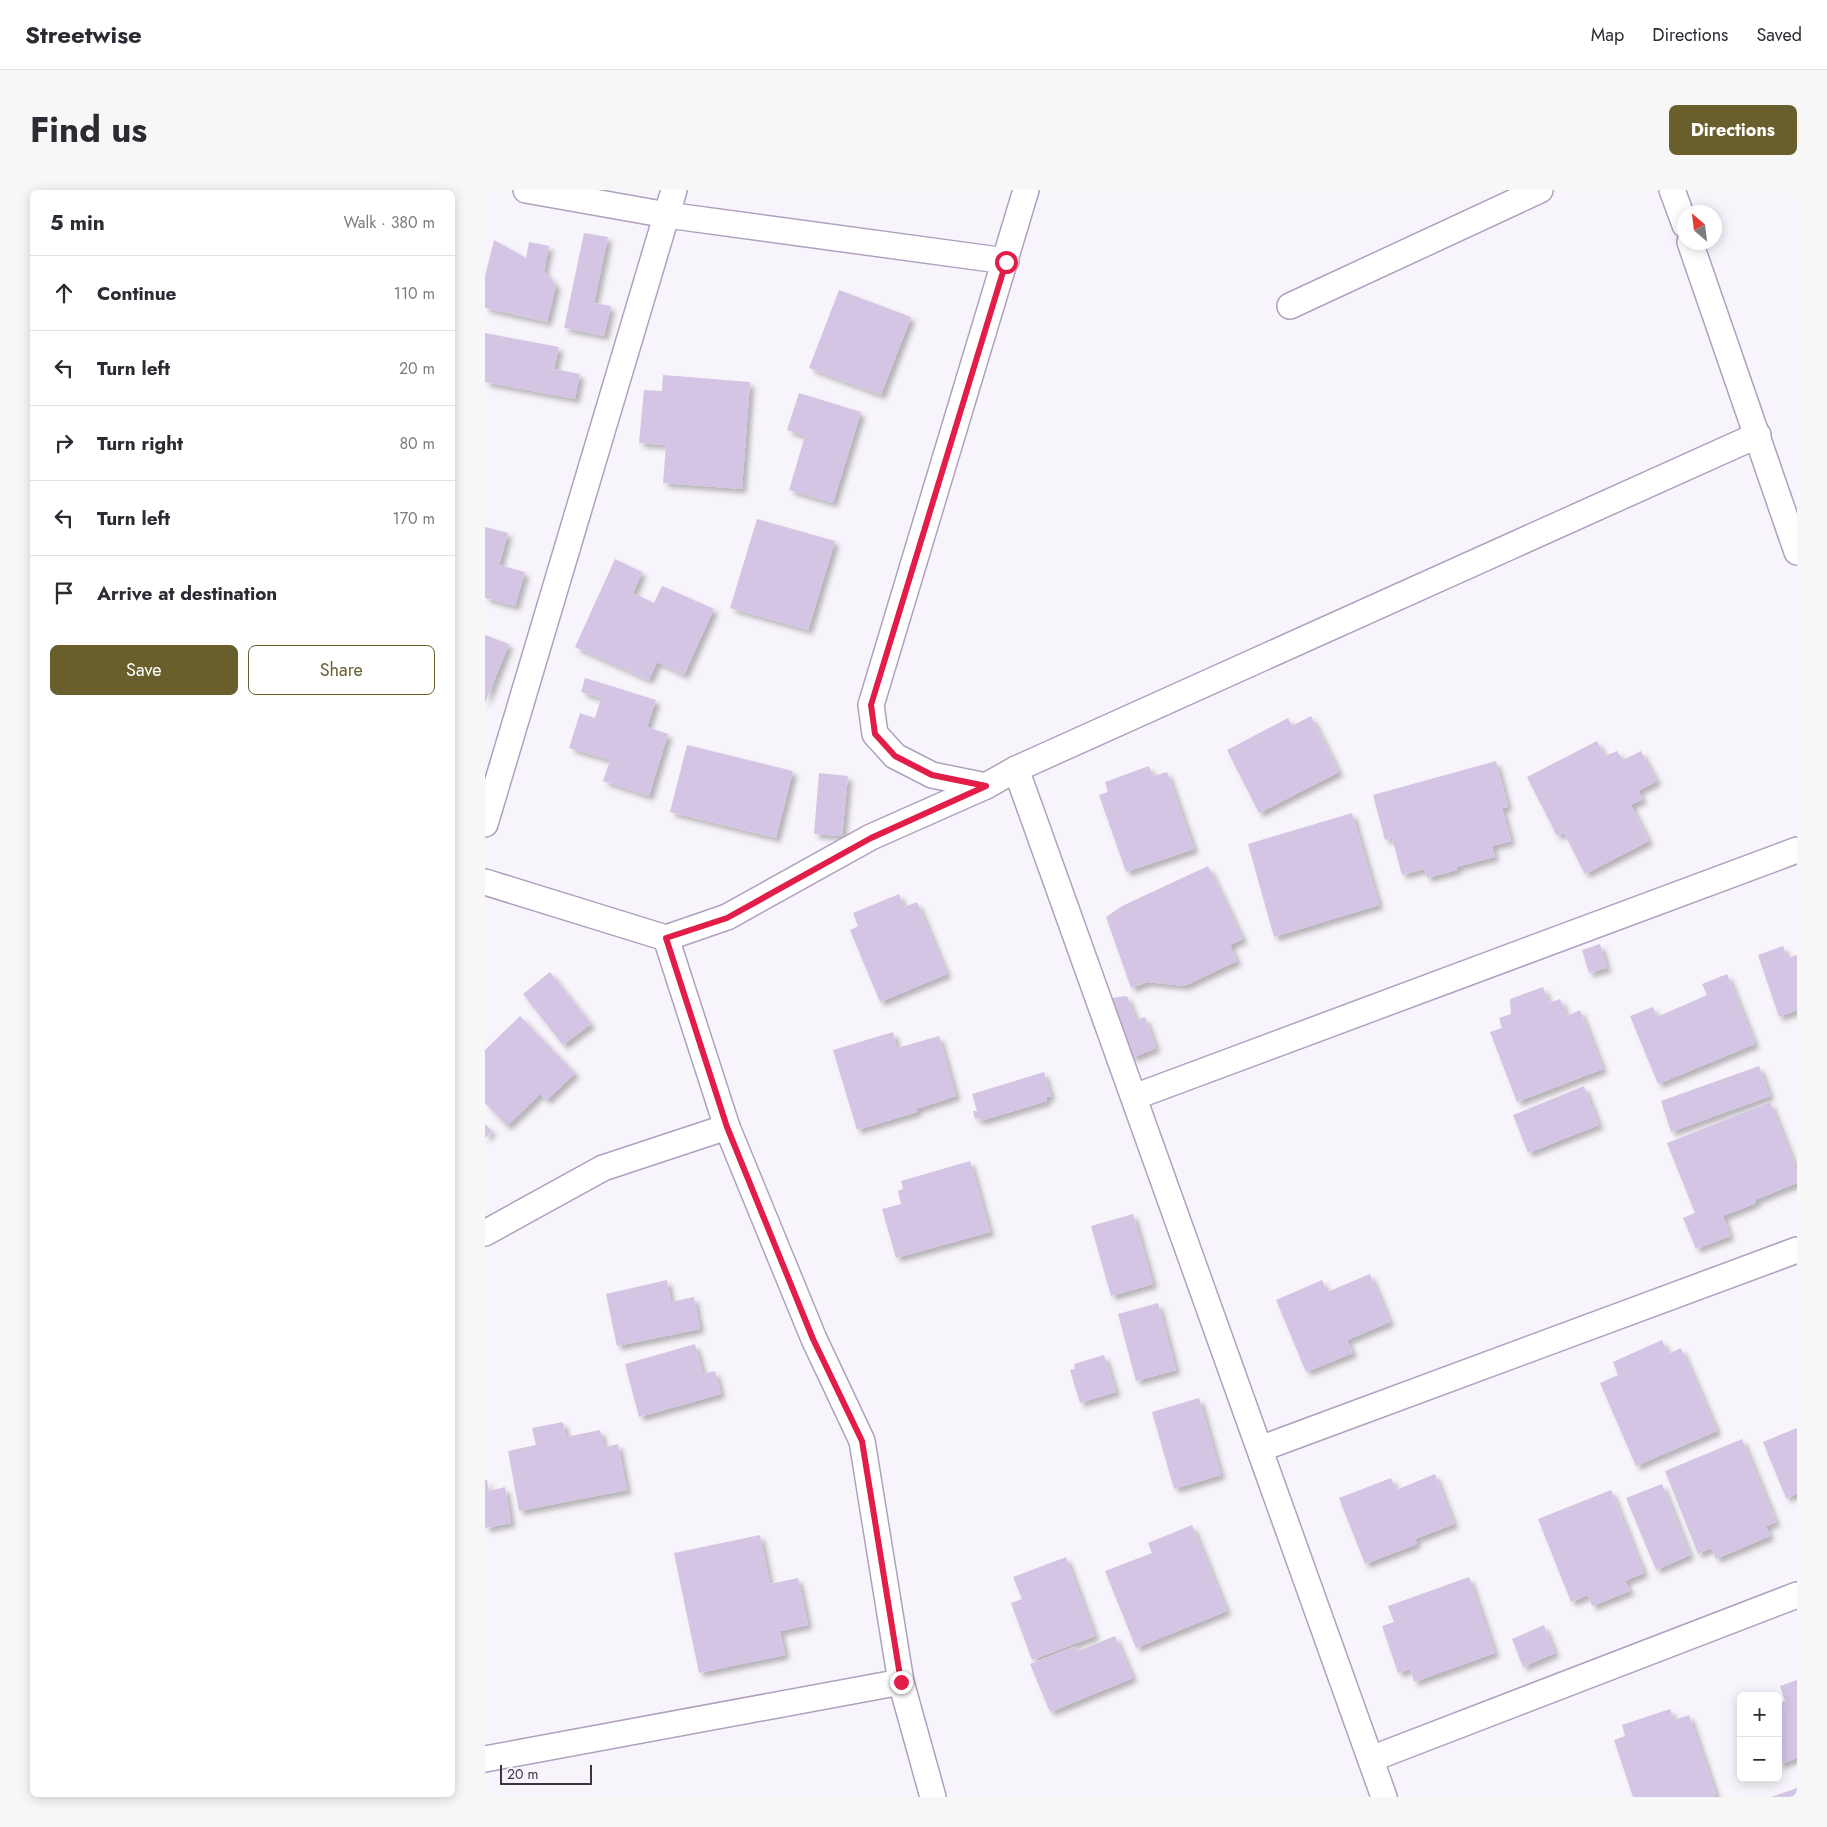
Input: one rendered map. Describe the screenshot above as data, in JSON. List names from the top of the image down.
{
  "scale_bar": "20 m",
  "north": "top left",
  "page": {
    "header": "Streetwise",
    "nav": ["Map", "Directions", "Saved"],
    "title": "Find us",
    "buttons": [
      "Directions",
      ["Save", "Share"]
    ],
    "heading": ["5 min", "Walk · 380 m"],
    "list": [
      ["Continue", "110 m"],
      ["Turn left", "20 m"],
      ["Turn right", "80 m"],
      ["Turn left", "170 m"],
      "Arrive at destination"
    ],
    "map_buttons": ["+", "−"],
    "scale": "20 m"
  }
}
